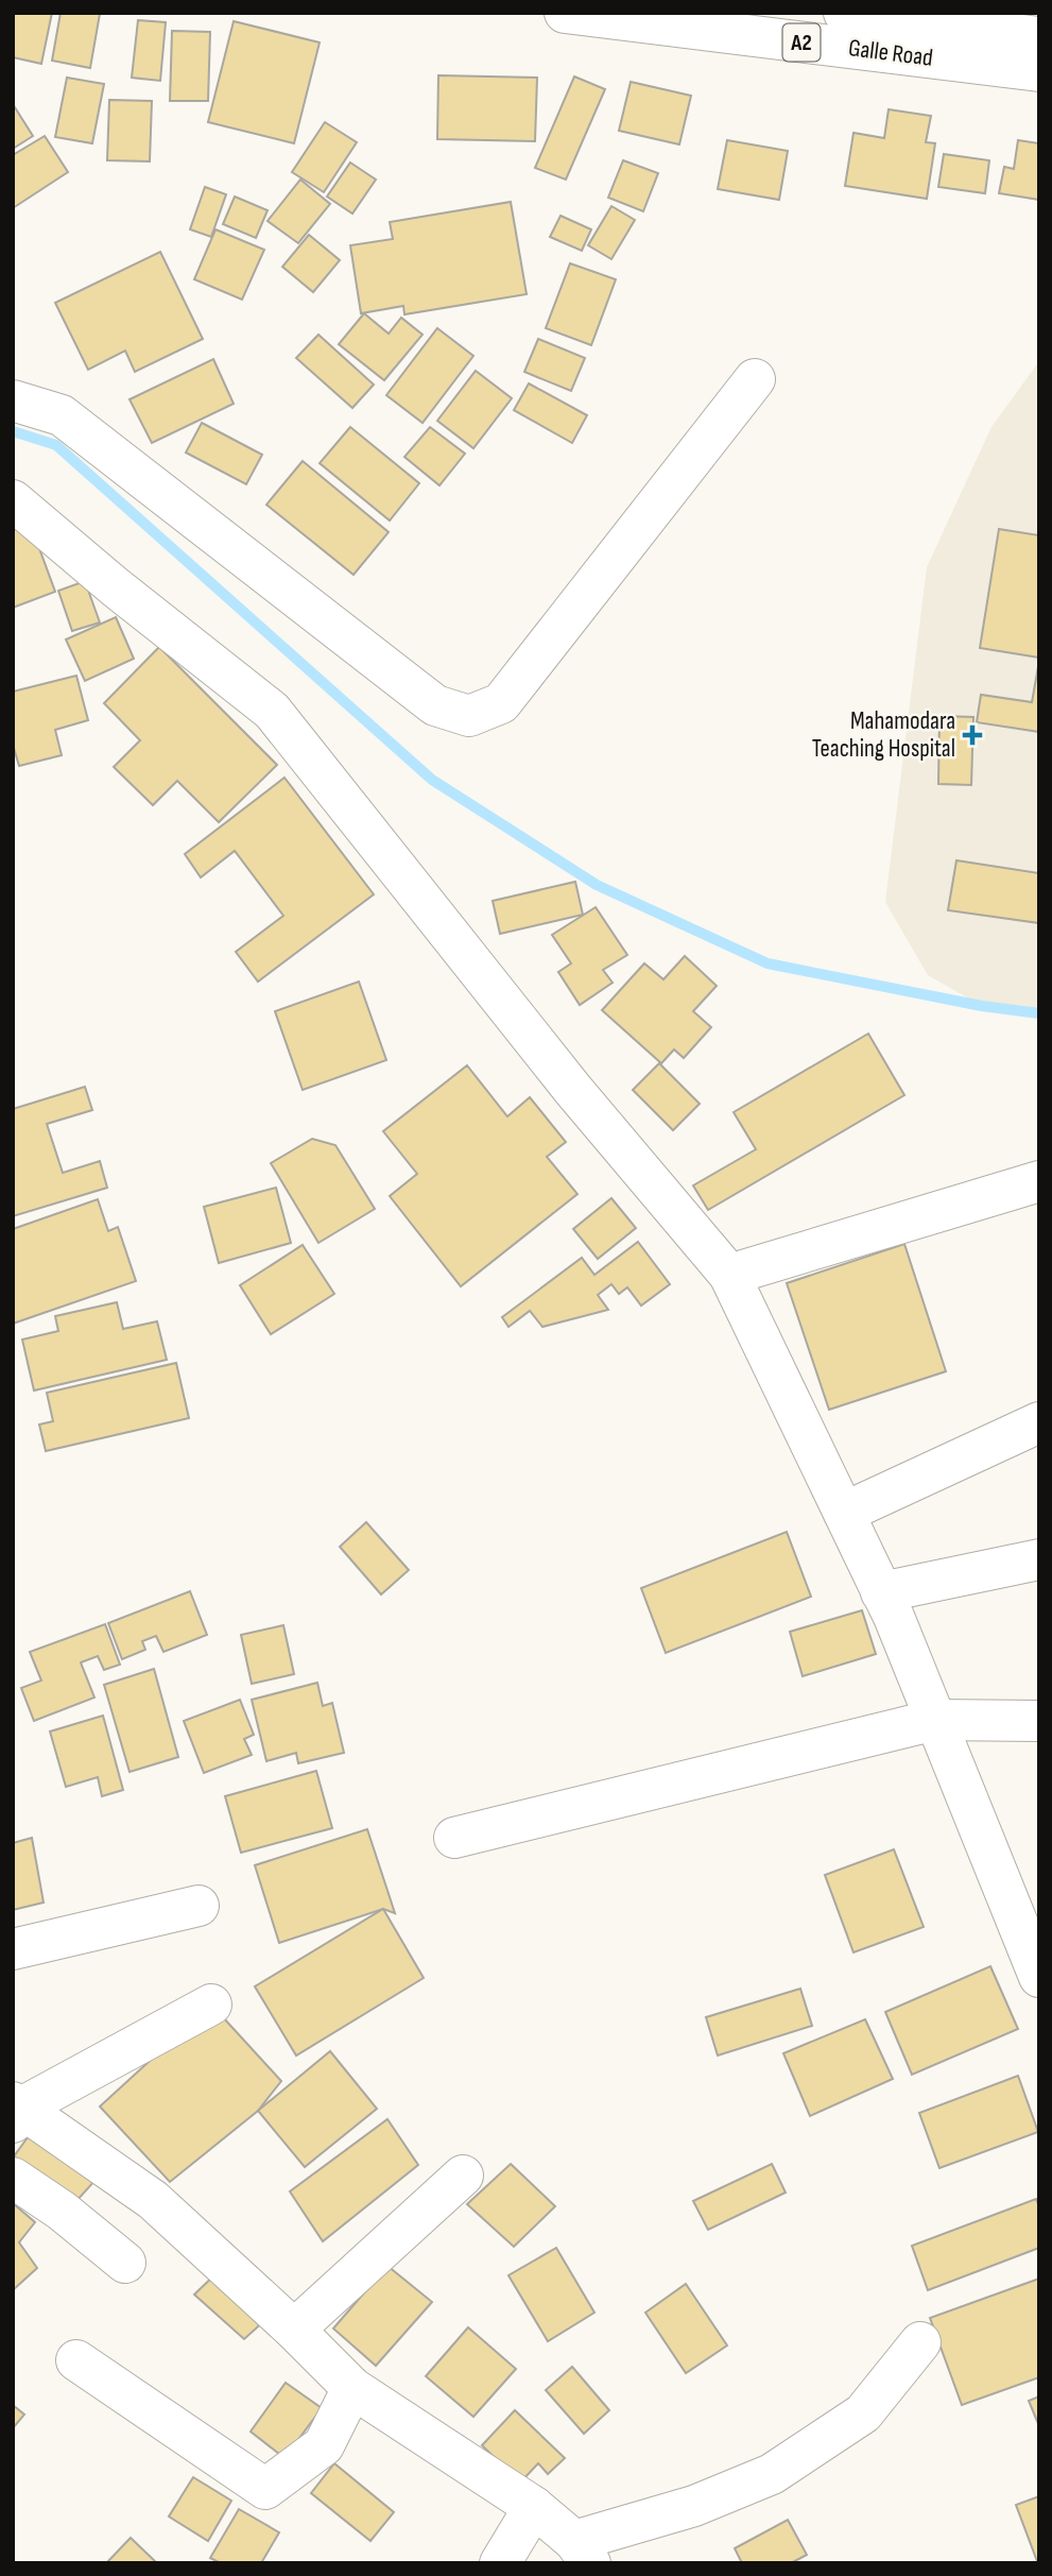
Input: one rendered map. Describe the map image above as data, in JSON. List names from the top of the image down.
{
  "streets": {
    "main road": ["A2", "Galle Road"]
  },
  "places": {
    "health": ["Mahamodara Teaching Hospital"]
  }
}
